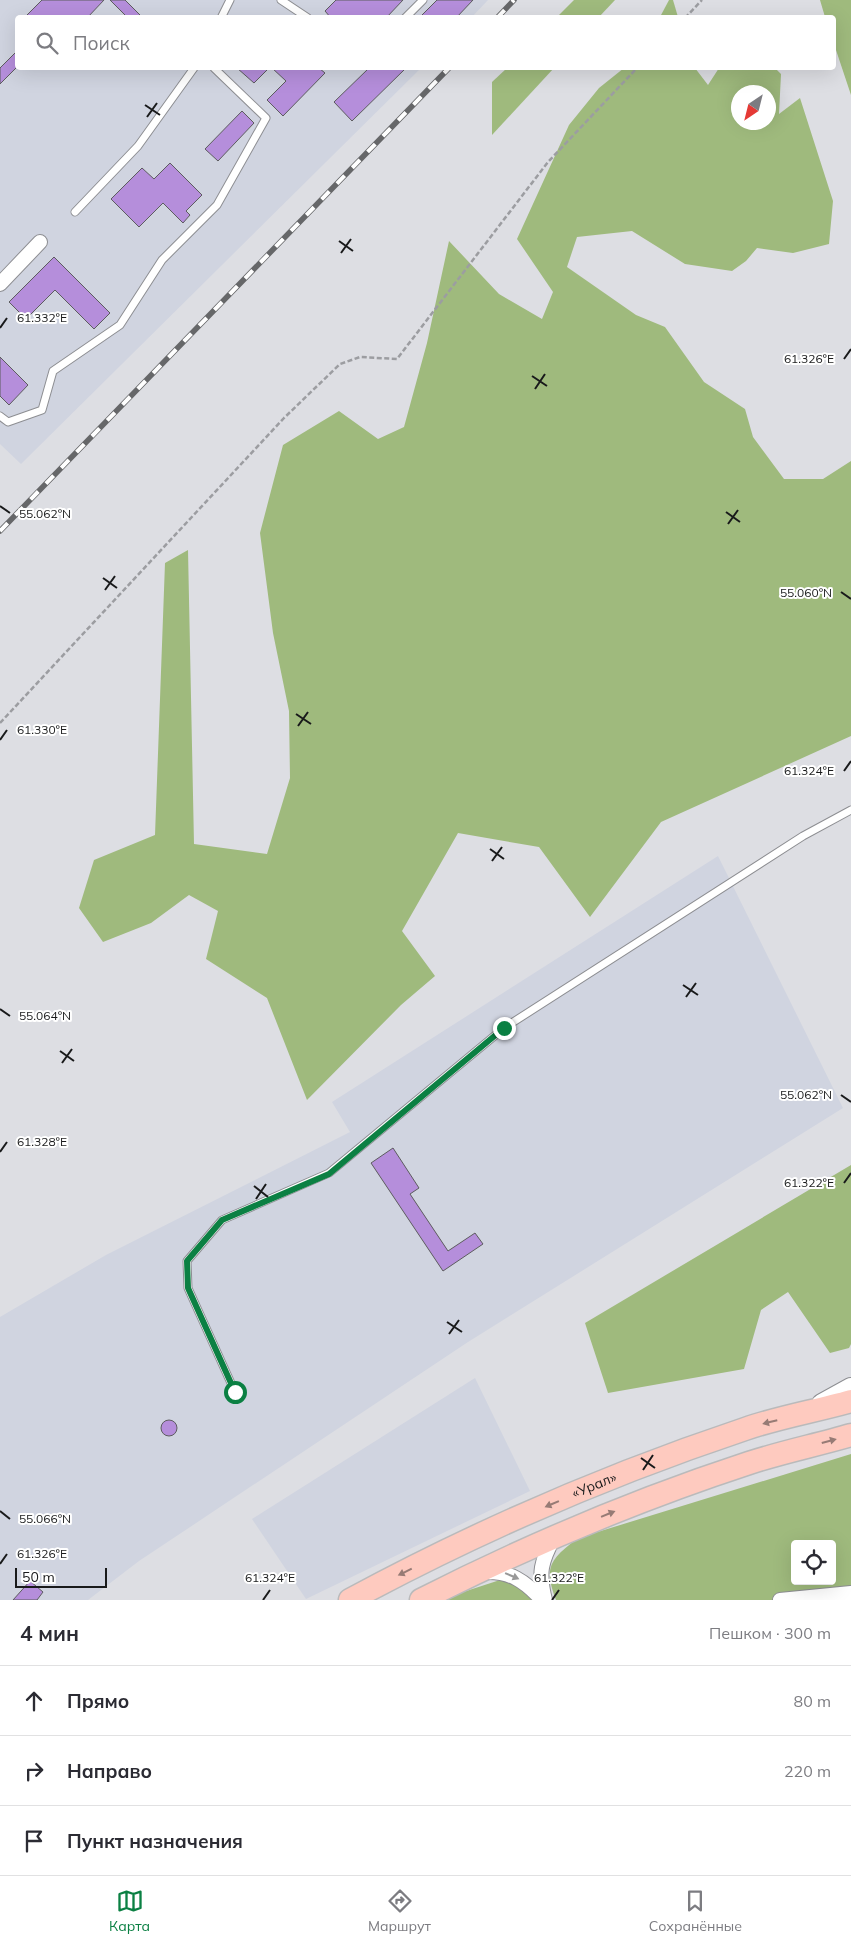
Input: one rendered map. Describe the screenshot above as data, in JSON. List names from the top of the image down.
{
  "streets": {
    "main road": ["«Урал»"]
  },
  "scale_bar": "50 m",
  "north": "bottom left",
  "page": {
    "search": "Поиск",
    "scale": "50 m",
    "heading": ["4 мин", "Пешком · 300 m"],
    "list": [
      ["Прямо", "80 m"],
      ["Направо", "220 m"],
      "Пункт назначения"
    ],
    "nav": ["Карта", "Маршрут", "Сохранённые"]
  },
  "coordinates": [
    "61.332°E",
    "61.326°E",
    "55.062°N",
    "55.060°N",
    "61.330°E",
    "61.324°E",
    "55.064°N",
    "61.328°E",
    "61.322°E",
    "55.066°N"
  ]
}
